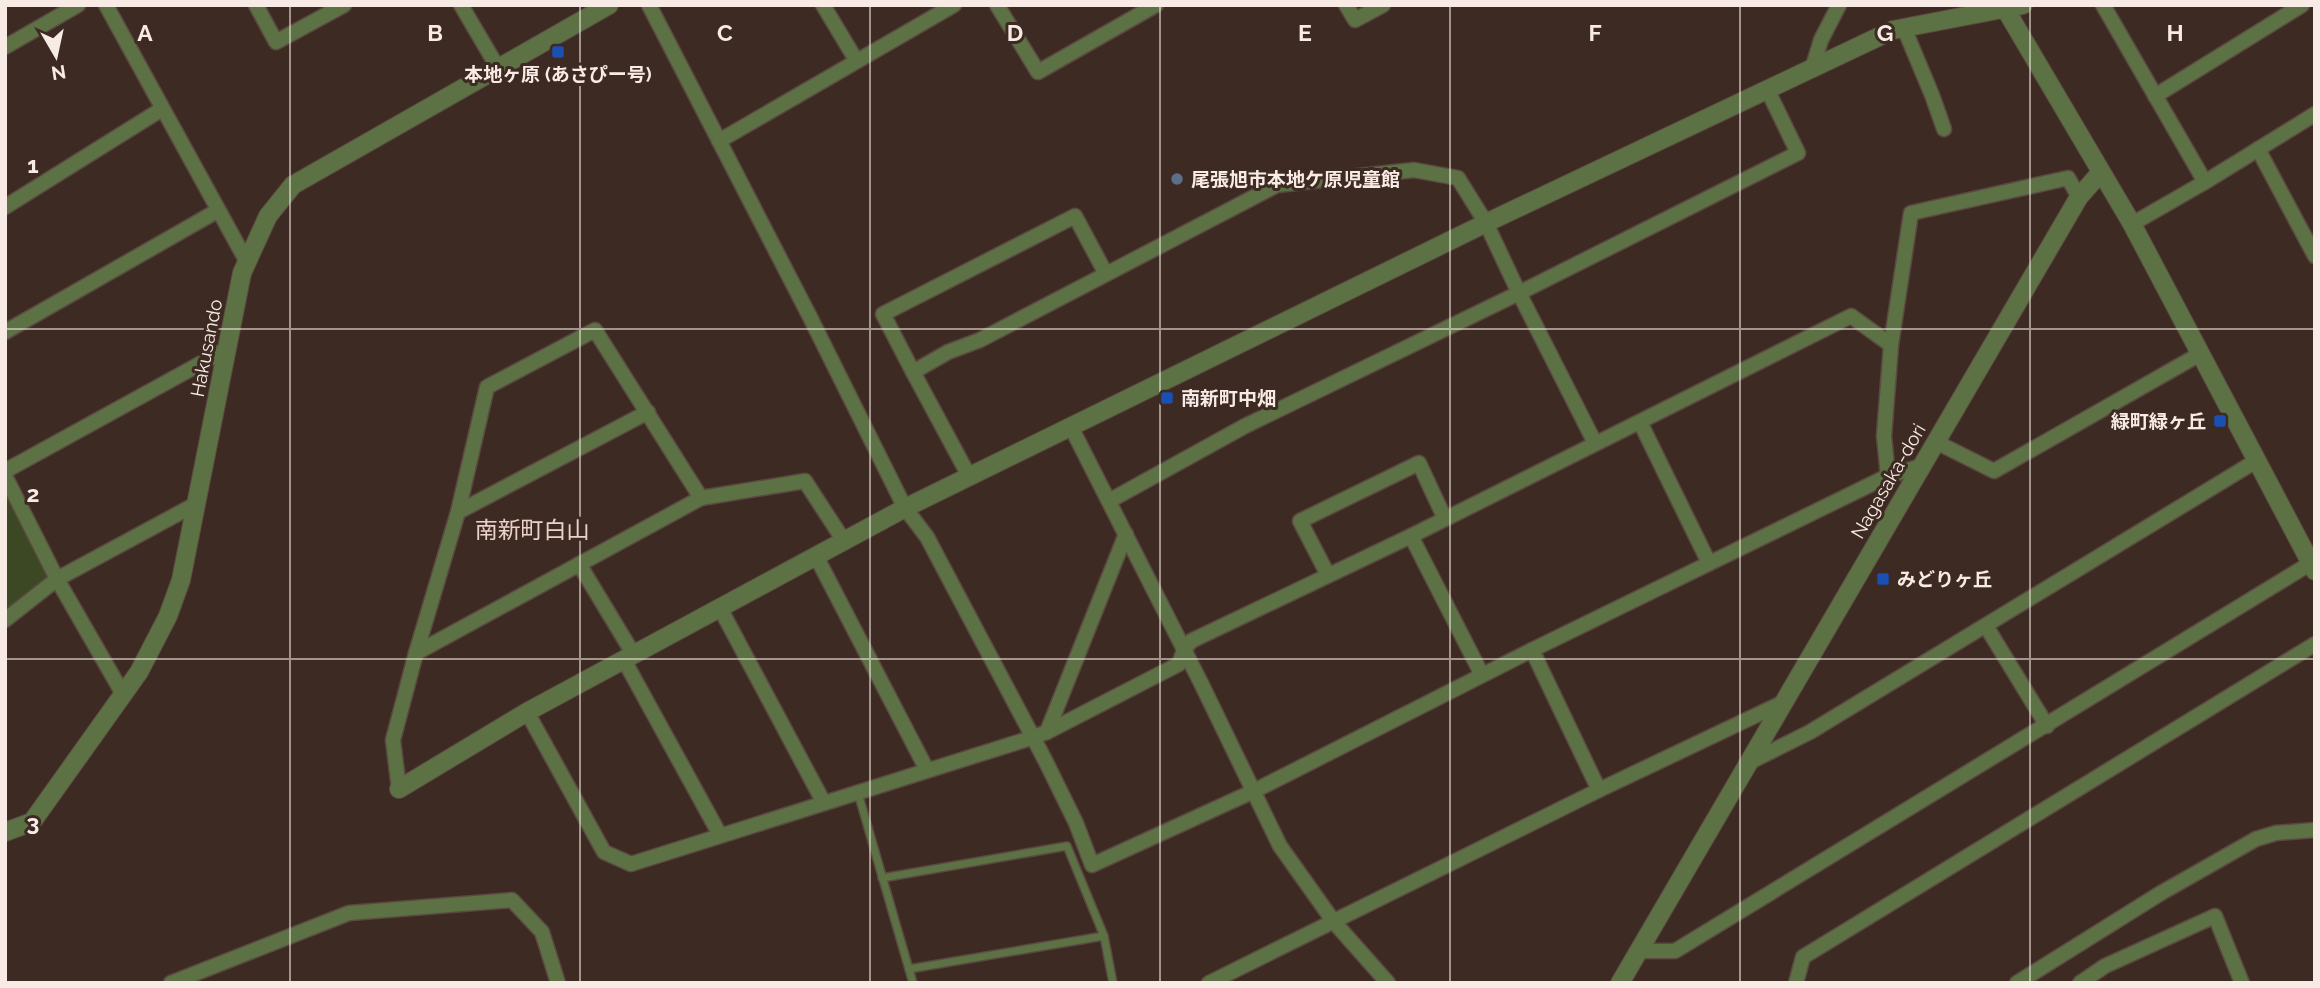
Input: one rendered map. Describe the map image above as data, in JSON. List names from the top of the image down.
{
  "streets": {
    "street": ["Hakusando", "Nagasaka-dori"]
  },
  "districts": ["南新町白山"],
  "places": {
    "transit": [
      "本地ヶ原 (あさぴー号)",
      "南新町中畑",
      "緑町緑ヶ丘",
      "みどりヶ丘"
    ],
    "other": ["尾張旭市本地ケ原児童館"]
  },
  "north": "bottom",
  "grid": {
    "columns": [
      "A",
      "B",
      "C",
      "D",
      "E",
      "F",
      "G",
      "H"
    ],
    "rows": ["1", "2", "3"]
  }
}
